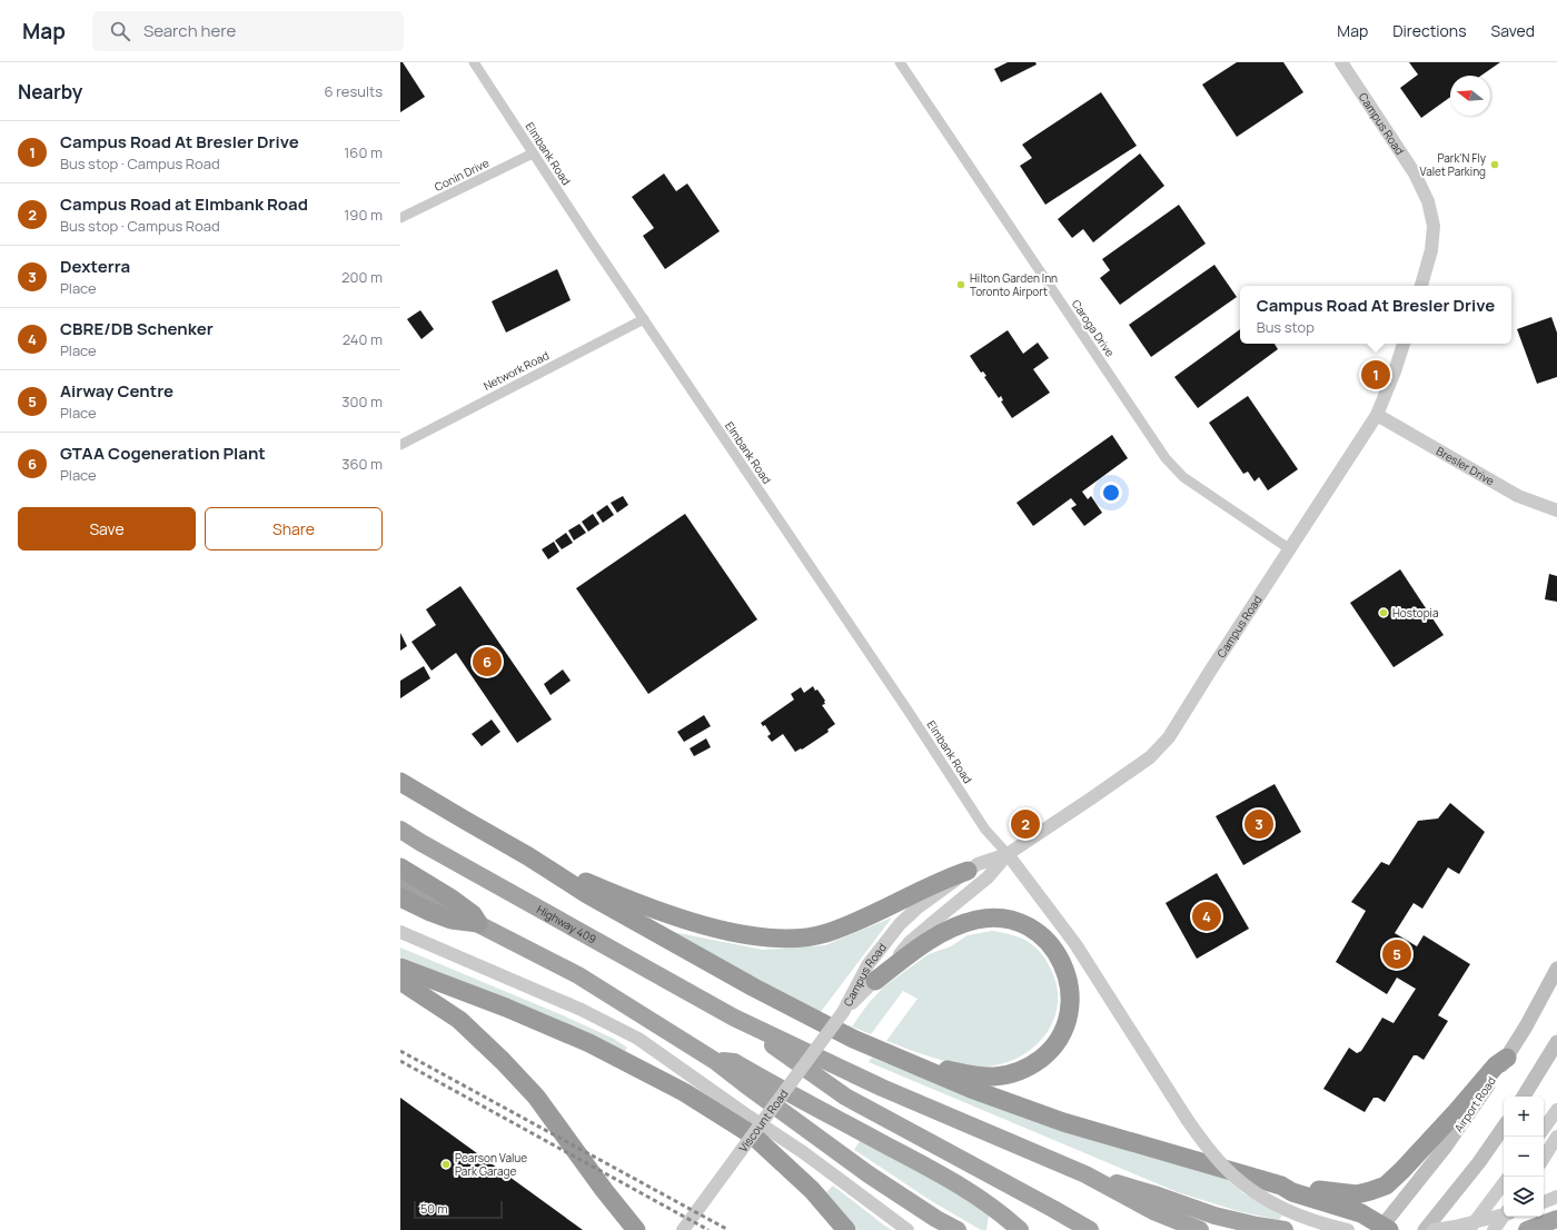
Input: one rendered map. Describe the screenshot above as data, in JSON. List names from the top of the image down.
{
  "streets": {
    "highway": ["Highway 409"],
    "main road": ["Airport Road"],
    "street": [
      "Campus Road",
      "Elmbank Road",
      "Conin Drive",
      "Caroga Drive",
      "Network Road",
      "Bresler Drive",
      "Viscount Road"
    ]
  },
  "crossings": [
    ["Campus Road", "Elmbank Road"],
    ["Campus Road", "Caroga Drive"],
    ["Campus Road", "Bresler Drive"],
    ["Campus Road", "Viscount Road"],
    ["Elmbank Road", "Conin Drive"],
    ["Elmbank Road", "Network Road"]
  ],
  "places": [
    "Park'N Fly Valet Parking",
    "Hilton Garden Inn Toronto Airport",
    "Hostopia",
    "Pearson Value Park Garage"
  ],
  "scale_bar": "50 m",
  "north": "left",
  "page": {
    "header": "Map",
    "search": "Search here",
    "nav": ["Map", "Directions", "Saved"],
    "heading": ["Nearby", "6 results"],
    "list": [
      {
        "mark": "1",
        "name": "Campus Road At Bresler Drive",
        "note": "Bus stop · Campus Road",
        "value": "160 m"
      },
      {
        "mark": "2",
        "name": "Campus Road at Elmbank Road",
        "note": "Bus stop · Campus Road",
        "value": "190 m"
      },
      {
        "mark": "3",
        "name": "Dexterra",
        "note": "Place",
        "value": "200 m"
      },
      {
        "mark": "4",
        "name": "CBRE/DB Schenker",
        "note": "Place",
        "value": "240 m"
      },
      {
        "mark": "5",
        "name": "Airway Centre",
        "note": "Place",
        "value": "300 m"
      },
      {
        "mark": "6",
        "name": "GTAA Cogeneration Plant",
        "note": "Place",
        "value": "360 m"
      }
    ],
    "popup": ["Campus Road At Bresler Drive", "Bus stop"],
    "pins": [
      "1",
      "6",
      "2",
      "3",
      "4",
      "5"
    ],
    "buttons": ["Save", "Share"],
    "map_buttons": ["+", "−"],
    "scale": "50 m"
  }
}
